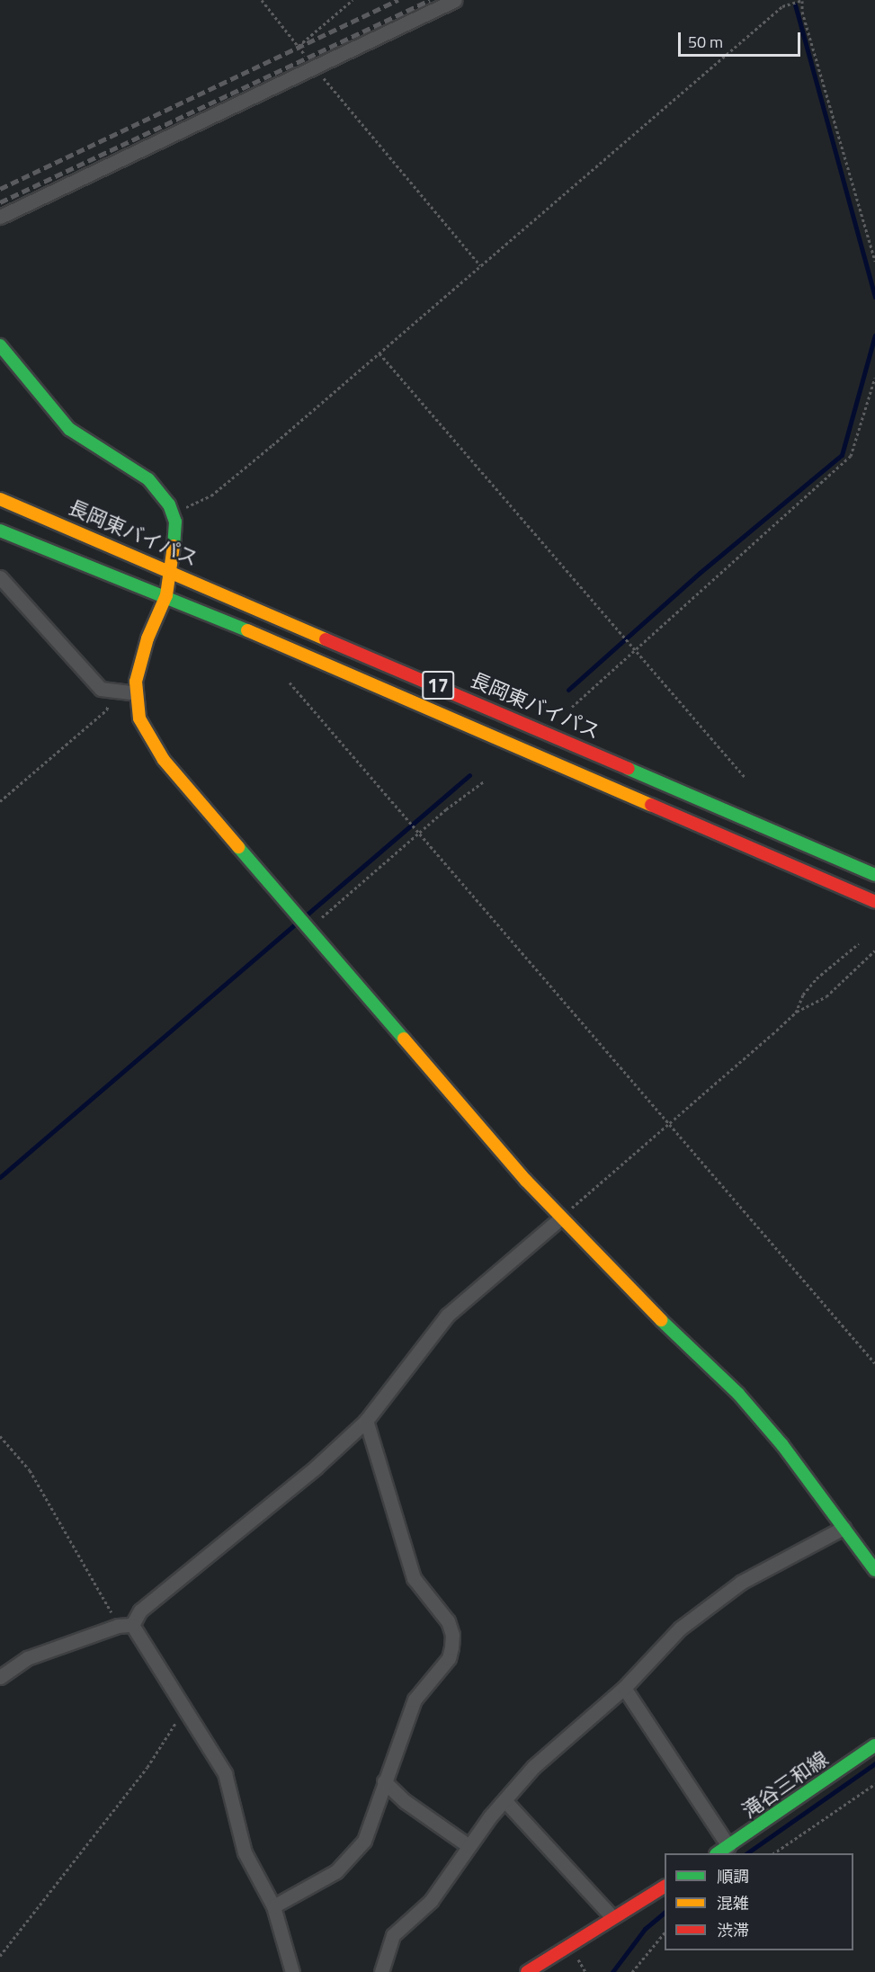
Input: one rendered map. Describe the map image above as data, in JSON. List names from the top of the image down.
{
  "streets": {
    "main road": ["長岡東バイパス", "17", "滝谷三和線"]
  },
  "legend": ["順調", "混雑", "渋滞"],
  "scale_bar": "50 m"
}
